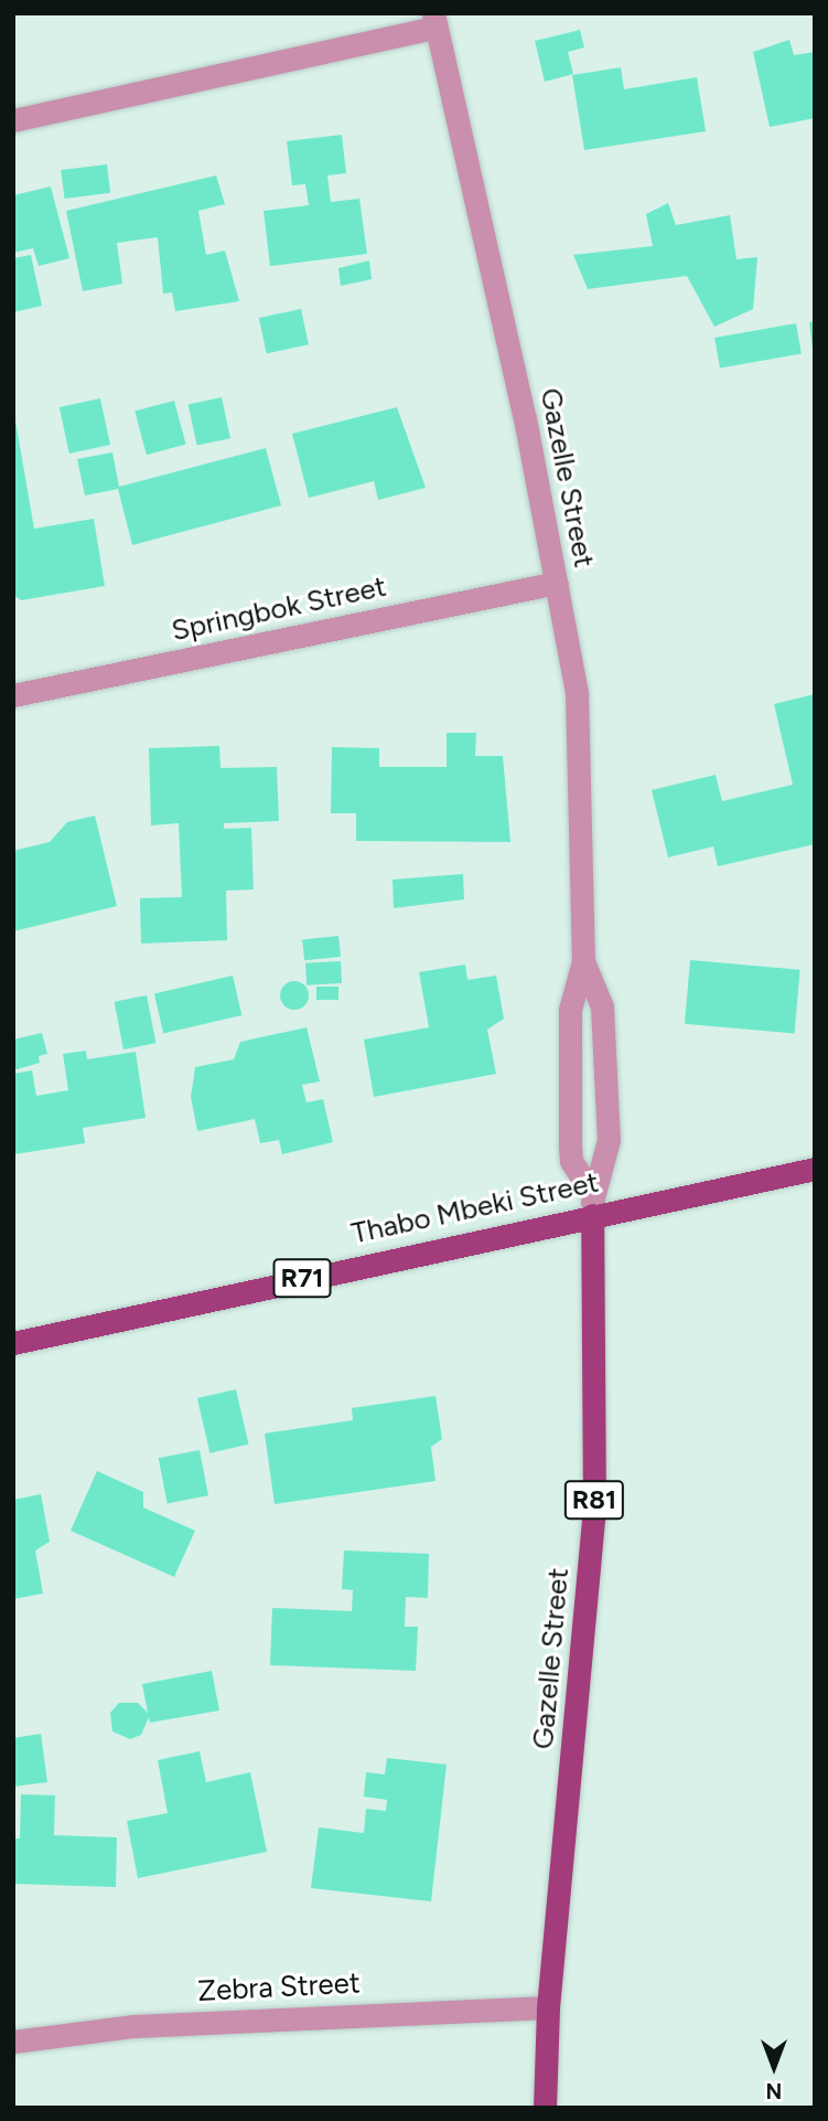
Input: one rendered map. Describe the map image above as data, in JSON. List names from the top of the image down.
{
  "streets": {
    "main road": [
      "Gazelle Street",
      "Thabo Mbeki Street",
      "R71",
      "R81"
    ],
    "street": ["Springbok Street", "Zebra Street"]
  },
  "crossings": [
    ["Gazelle Street", "Springbok Street"],
    ["Gazelle Street", "Thabo Mbeki Street"],
    ["Gazelle Street", "Zebra Street"]
  ],
  "north": "bottom"
}
